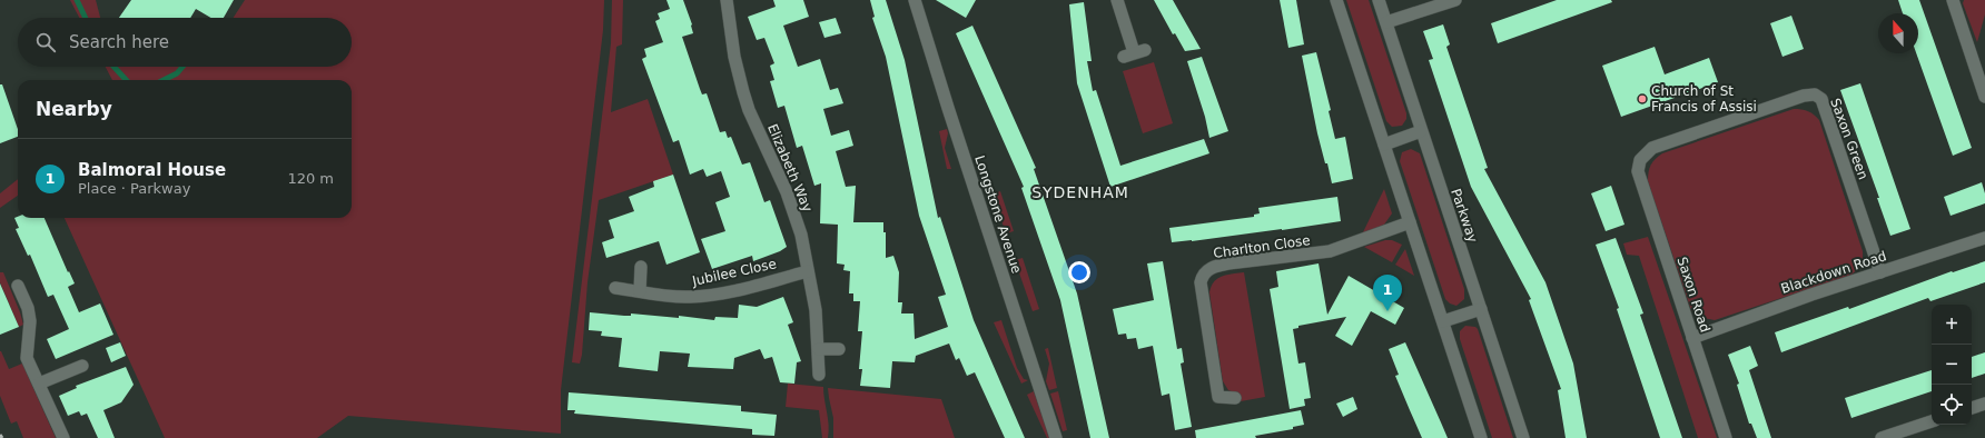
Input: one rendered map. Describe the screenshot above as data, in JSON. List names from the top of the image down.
{
  "streets": {
    "street": [
      "Saxon Green",
      "Elizabeth Way",
      "Longstone Avenue",
      "Parkway",
      "Charlton Close",
      "Jubilee Close",
      "Blackdown Road",
      "Saxon Road"
    ]
  },
  "crossings": [
    ["Saxon Green", "Blackdown Road"],
    ["Saxon Green", "Saxon Road"],
    ["Elizabeth Way", "Jubilee Close"],
    ["Blackdown Road", "Saxon Road"]
  ],
  "districts": ["SYDENHAM"],
  "places": ["Church of St Francis of Assisi"],
  "north": "top",
  "page": {
    "search": "Search here",
    "heading": "Nearby",
    "list": [
      {
        "mark": "1",
        "name": "Balmoral House",
        "note": "Place · Parkway",
        "value": "120 m"
      }
    ],
    "pins": "1",
    "map_buttons": ["+", "−"]
  }
}
